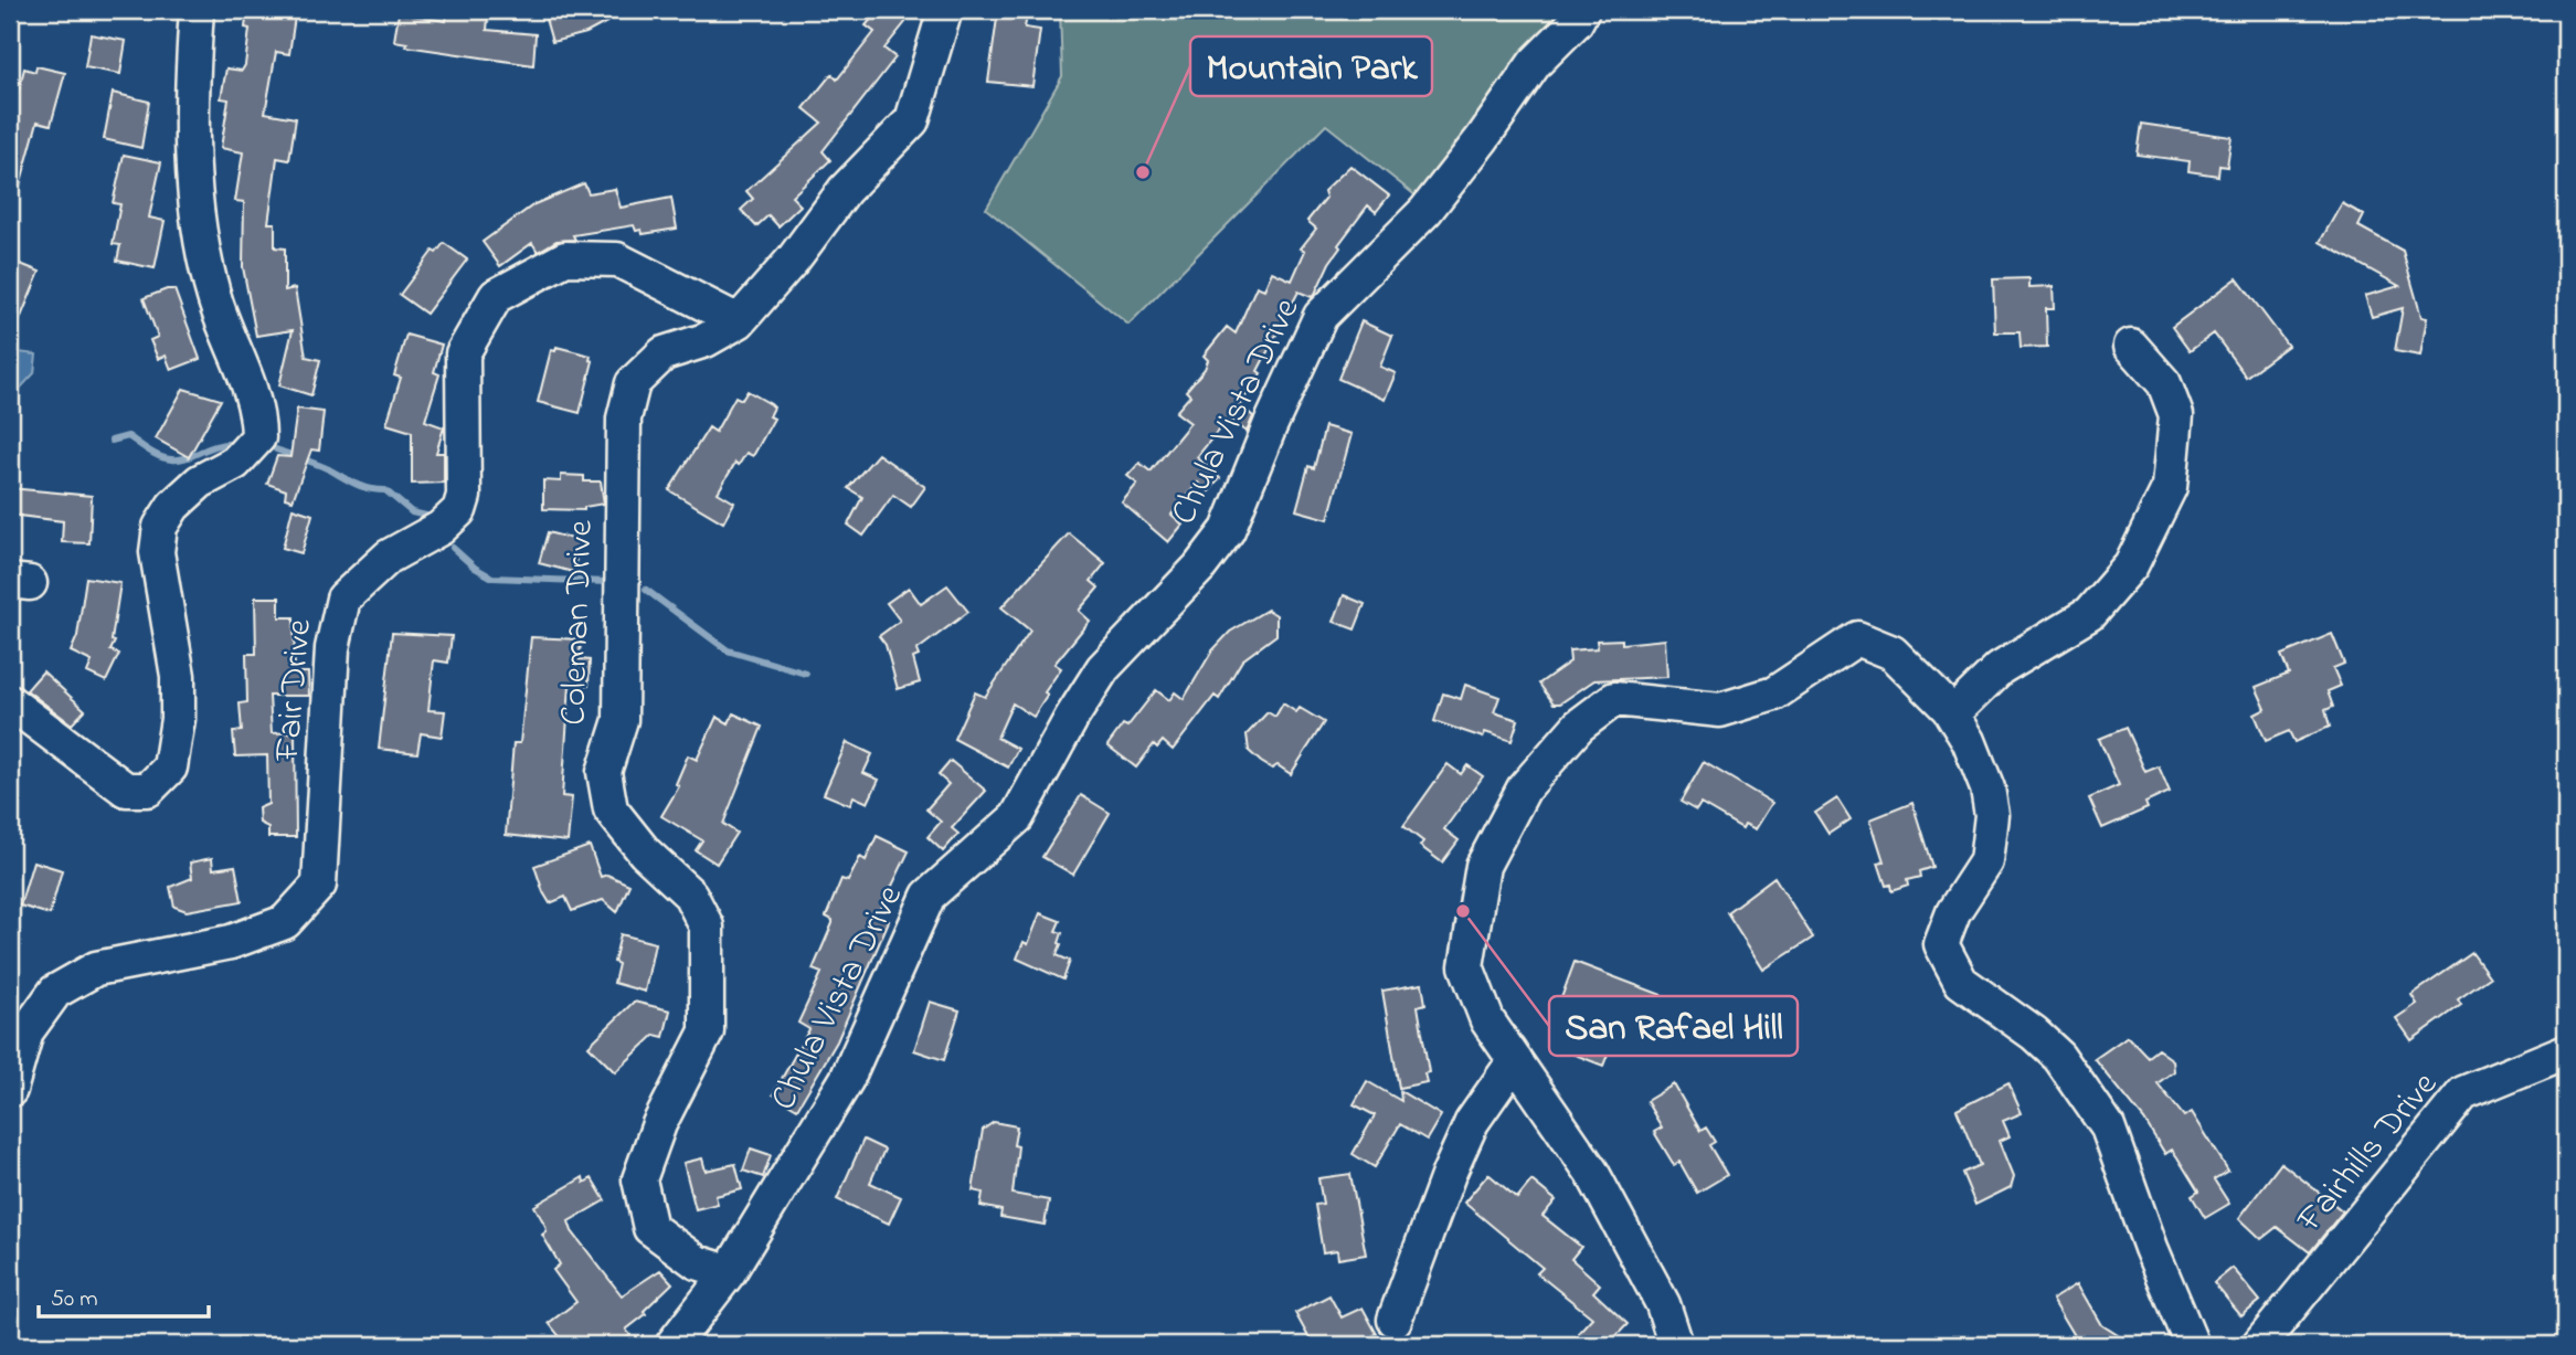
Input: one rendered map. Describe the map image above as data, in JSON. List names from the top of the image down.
{
  "streets": {
    "street": [
      "Chula Vista Drive",
      "Coleman Drive",
      "Fair Drive",
      "Fairhills Drive"
    ]
  },
  "crossings": [
    ["Chula Vista Drive", "Coleman Drive"],
    ["Coleman Drive", "Fair Drive"]
  ],
  "places": ["Mountain Park", "San Rafael Hill"],
  "scale_bar": "50 m"
}
